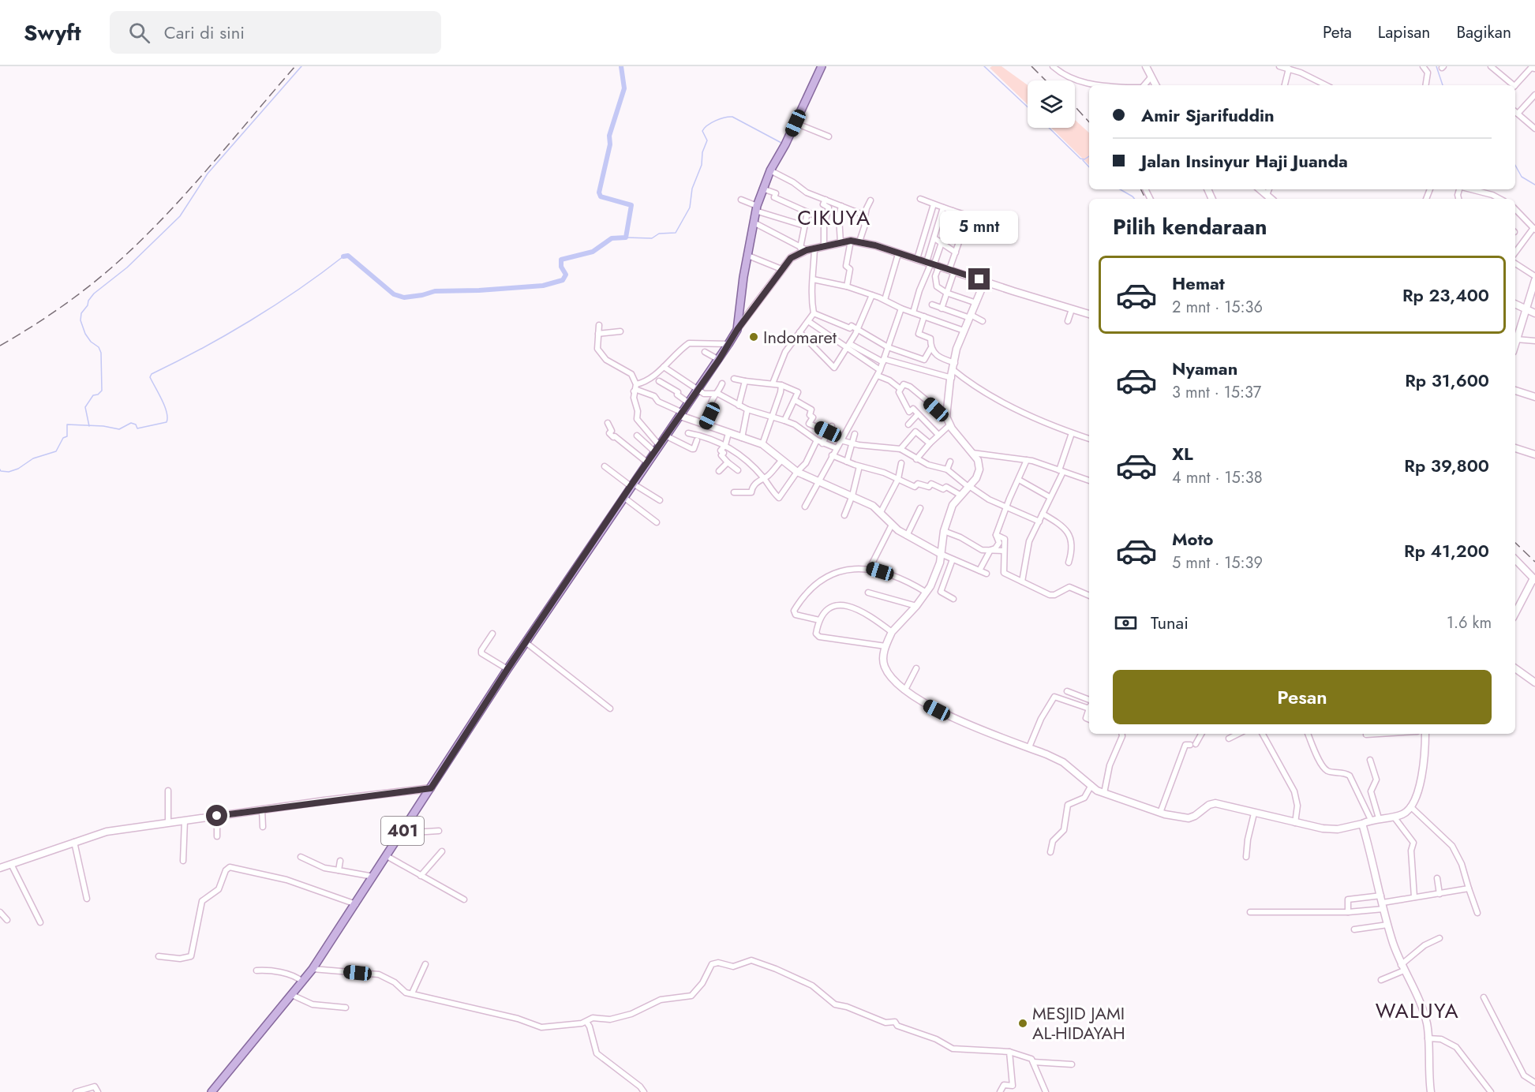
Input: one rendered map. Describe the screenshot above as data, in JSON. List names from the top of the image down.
{
  "streets": {
    "main road": ["401"]
  },
  "districts": ["CIKUYA", "WALUYA"],
  "places": ["Indomaret", "MESJID JAMI AL-HIDAYAH"],
  "page": {
    "header": "Swyft",
    "search": "Cari di sini",
    "nav": ["Peta", "Lapisan", "Bagikan"],
    "banner": ["Amir Sjarifuddin", "Jalan Insinyur Haji Juanda"],
    "heading": "Pilih kendaraan",
    "bubble": "5 mnt",
    "list": [
      {
        "name": "Hemat",
        "note": "2 mnt · 15:36",
        "value": "Rp 23,400"
      },
      {
        "name": "Nyaman",
        "note": "3 mnt · 15:37",
        "value": "Rp 31,600"
      },
      {
        "name": "XL",
        "note": "4 mnt · 15:38",
        "value": "Rp 39,800"
      },
      {
        "name": "Moto",
        "note": "5 mnt · 15:39",
        "value": "Rp 41,200"
      }
    ],
    "pay": ["Tunai", "1.6 km"],
    "buttons": "Pesan"
  }
}
